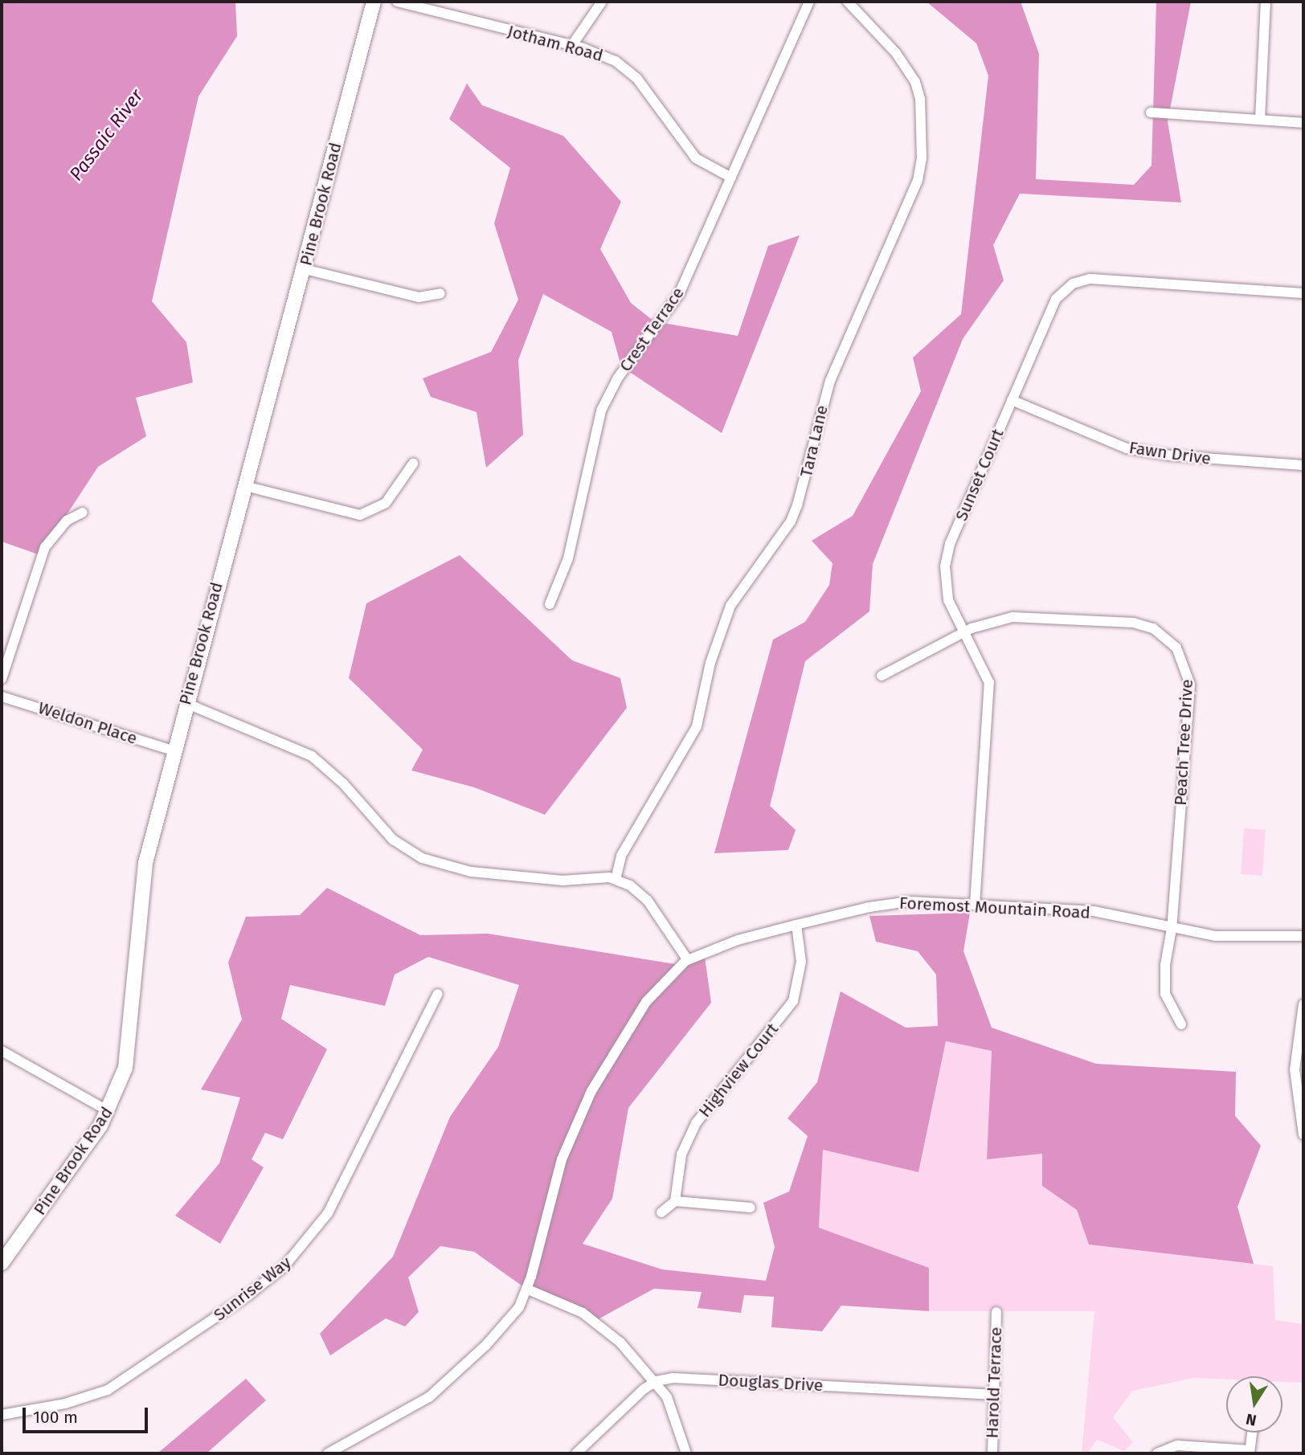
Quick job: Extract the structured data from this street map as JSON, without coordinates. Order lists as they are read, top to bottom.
{
  "streets": {
    "street": [
      "Jotham Road",
      "Pine Brook Road",
      "Crest Terrace",
      "Tara Lane",
      "Fawn Drive",
      "Sunset Court",
      "Weldon Place",
      "Peach Tree Drive",
      "Foremost Mountain Road",
      "Highview Court",
      "Sunrise Way",
      "Douglas Drive",
      "Harold Terrace"
    ]
  },
  "crossings": [
    ["Jotham Road", "Crest Terrace"],
    ["Pine Brook Road", "Weldon Place"],
    ["Fawn Drive", "Sunset Court"],
    ["Sunset Court", "Peach Tree Drive"],
    ["Sunset Court", "Foremost Mountain Road"],
    ["Peach Tree Drive", "Foremost Mountain Road"],
    ["Foremost Mountain Road", "Highview Court"],
    ["Douglas Drive", "Harold Terrace"]
  ],
  "water": ["Passaic River"],
  "scale_bar": "100 m",
  "north": "bottom"
}
